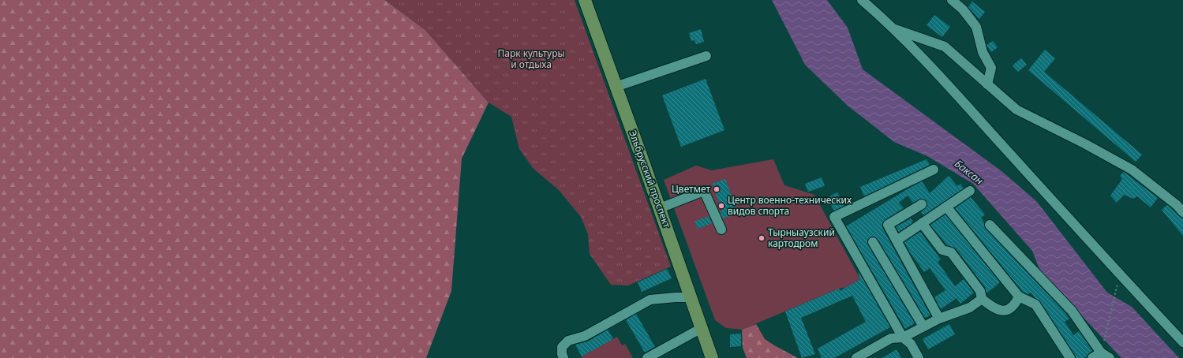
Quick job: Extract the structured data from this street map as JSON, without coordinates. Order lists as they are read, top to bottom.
{
  "streets": {
    "main road": ["Эльбрусский проспект"]
  },
  "water": ["Баксан"],
  "parks": ["Парк культуры и отдыха"],
  "places": ["Цветмет", "Центр военно-технических видов спорта", "Тырныаузский картодром"]
}
